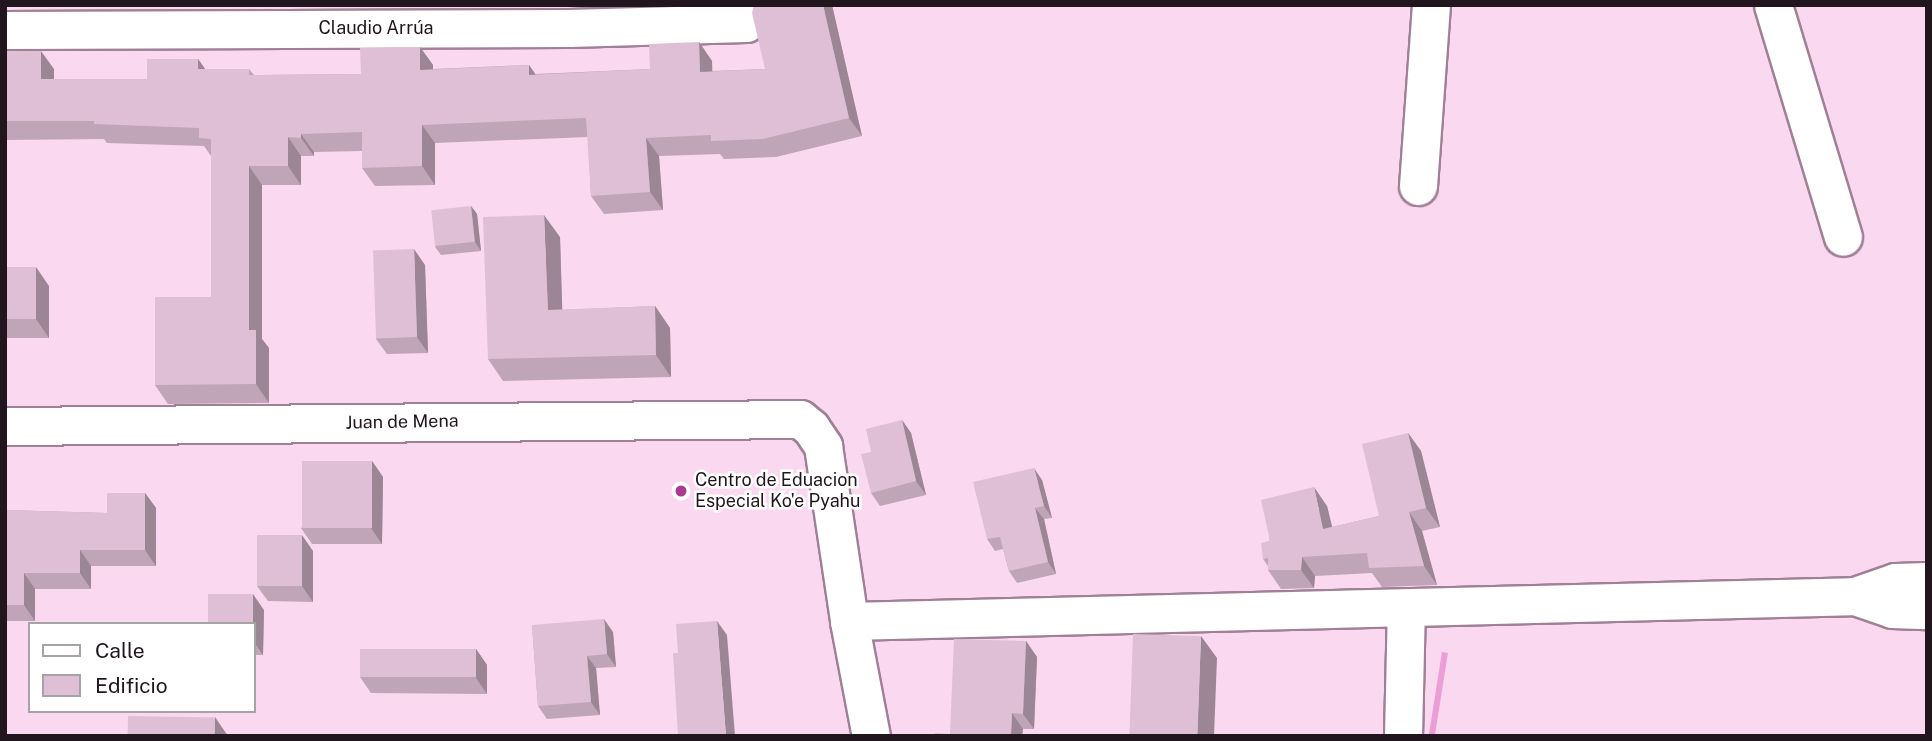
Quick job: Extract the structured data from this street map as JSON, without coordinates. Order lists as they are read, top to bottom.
{
  "streets": {
    "street": ["Claudio Arrúa", "Juan de Mena"]
  },
  "places": ["Centro de Eduacion Especial Ko'e Pyahu"],
  "legend": ["Calle", "Edificio"]
}
